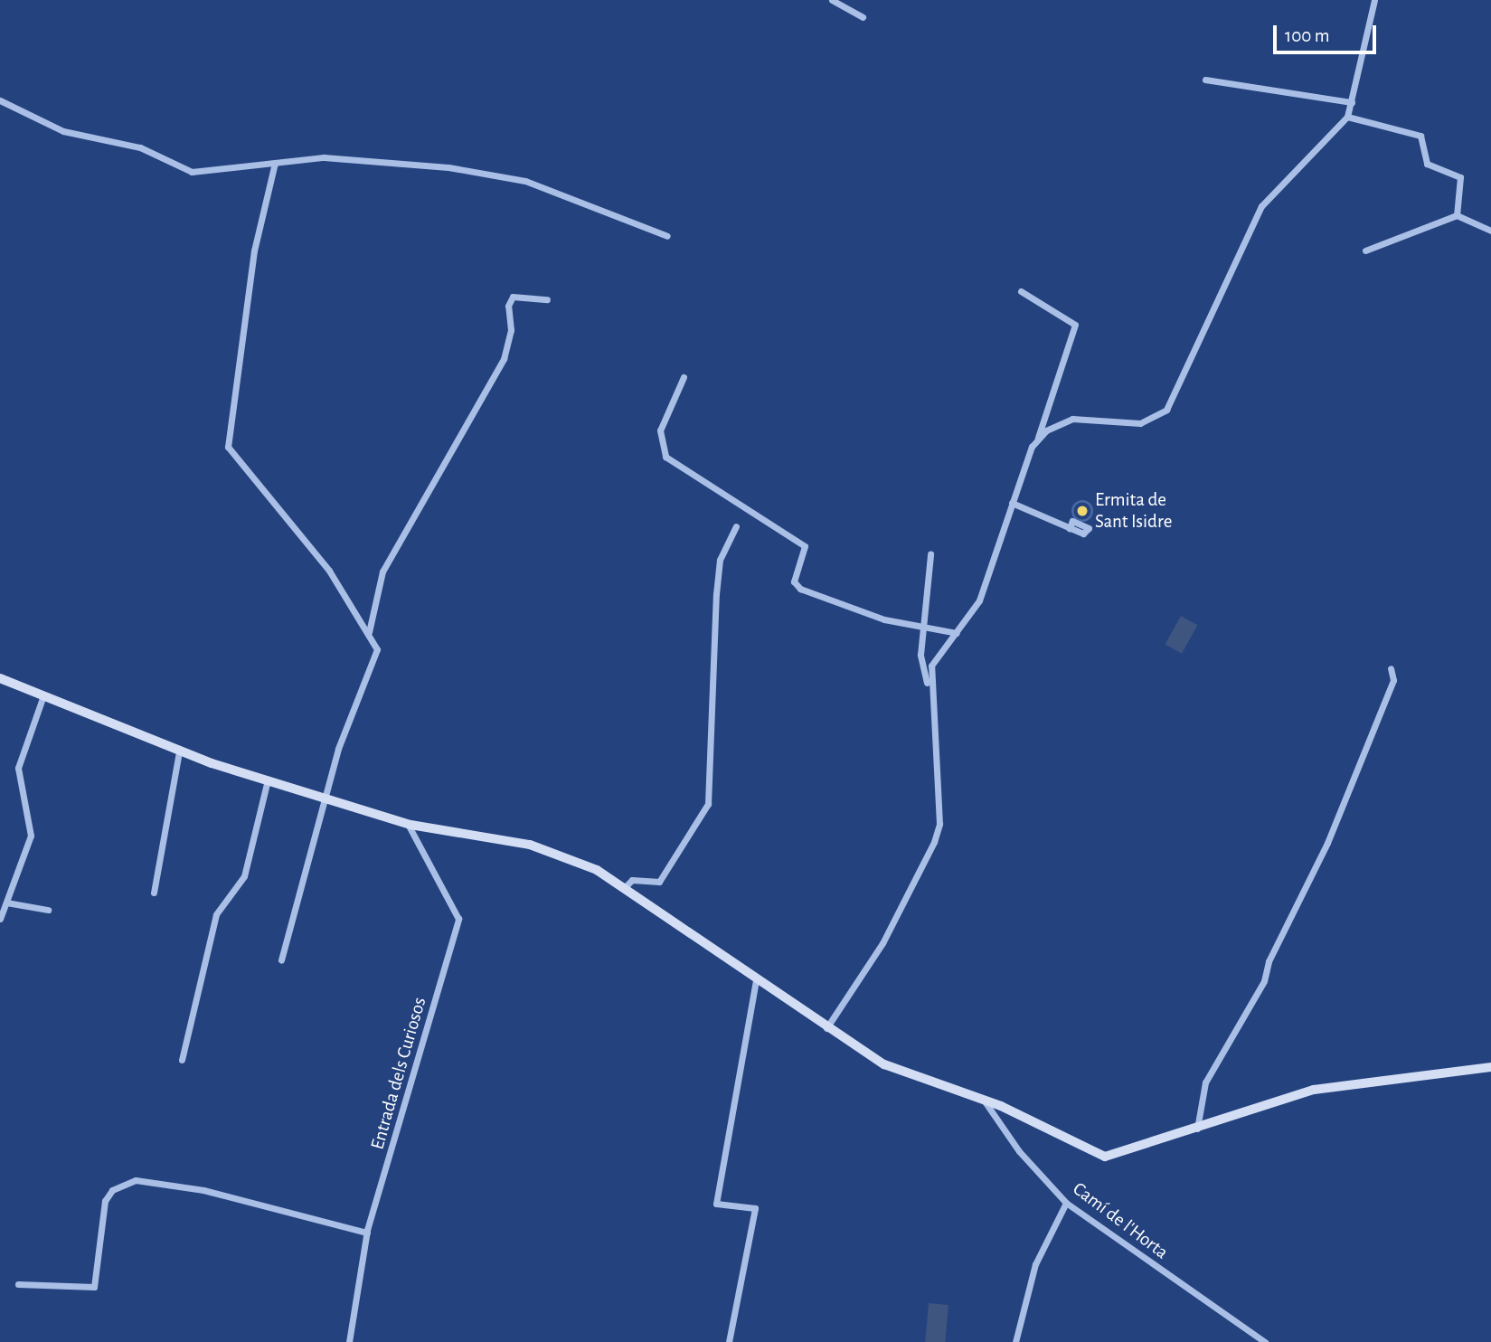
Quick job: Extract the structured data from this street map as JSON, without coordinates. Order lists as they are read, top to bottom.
{
  "streets": {
    "street": ["Entrada dels Curiosos", "Camí de l'Horta"]
  },
  "places": ["Ermita de Sant Isidre"],
  "scale_bar": "100 m"
}
